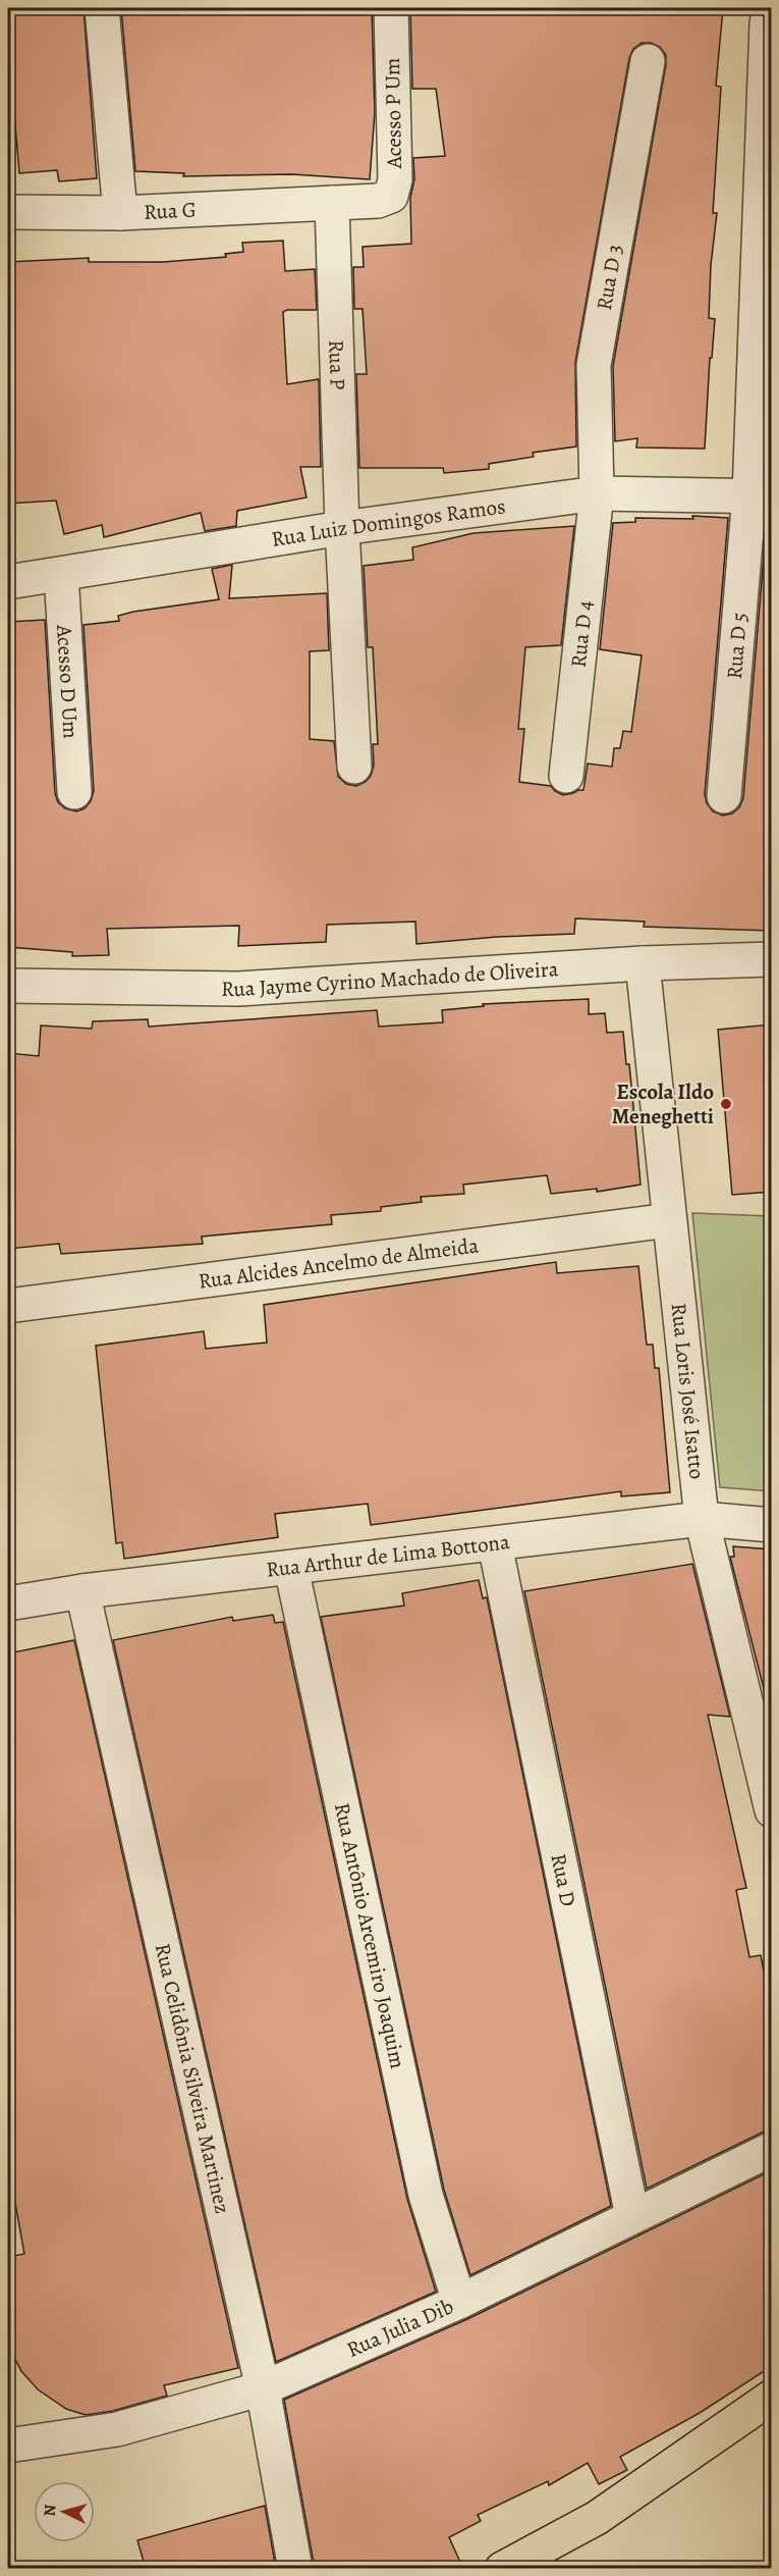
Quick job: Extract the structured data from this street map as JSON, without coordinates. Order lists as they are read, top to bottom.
{
  "streets": {
    "street": [
      "Acesso P Um",
      "Rua G",
      "Rua D 3",
      "Rua P",
      "Rua Luiz Domingos Ramos",
      "Rua D 4",
      "Rua D 5",
      "Acesso D Um",
      "Rua Jayme Cyrino Machado de Oliveira",
      "Rua Alcides Ancelmo de Almeida",
      "Rua Loris José Isatto",
      "Rua Arthur de Lima Bottona",
      "Rua D",
      "Rua Antônio Arcemiro Joaquim",
      "Rua Celidônia Silveira Martinez",
      "Rua Julia Dib"
    ]
  },
  "crossings": [
    ["Acesso P Um", "Rua G"],
    ["Acesso P Um", "Rua P"],
    ["Rua G", "Rua P"],
    ["Rua D 3", "Rua Luiz Domingos Ramos"],
    ["Rua D 3", "Rua D 4"],
    ["Rua P", "Rua Luiz Domingos Ramos"],
    ["Rua Luiz Domingos Ramos", "Rua D 4"],
    ["Rua Luiz Domingos Ramos", "Rua D 5"],
    ["Rua Luiz Domingos Ramos", "Acesso D Um"],
    ["Rua Jayme Cyrino Machado de Oliveira", "Rua Loris José Isatto"],
    ["Rua Alcides Ancelmo de Almeida", "Rua Loris José Isatto"],
    ["Rua Loris José Isatto", "Rua Arthur de Lima Bottona"],
    ["Rua Arthur de Lima Bottona", "Rua D"],
    ["Rua Arthur de Lima Bottona", "Rua Antônio Arcemiro Joaquim"],
    ["Rua Arthur de Lima Bottona", "Rua Celidônia Silveira Martinez"],
    ["Rua D", "Rua Julia Dib"],
    ["Rua Antônio Arcemiro Joaquim", "Rua Julia Dib"],
    ["Rua Celidônia Silveira Martinez", "Rua Julia Dib"]
  ],
  "places": ["Escola Ildo Meneghetti"],
  "north": "left"
}
